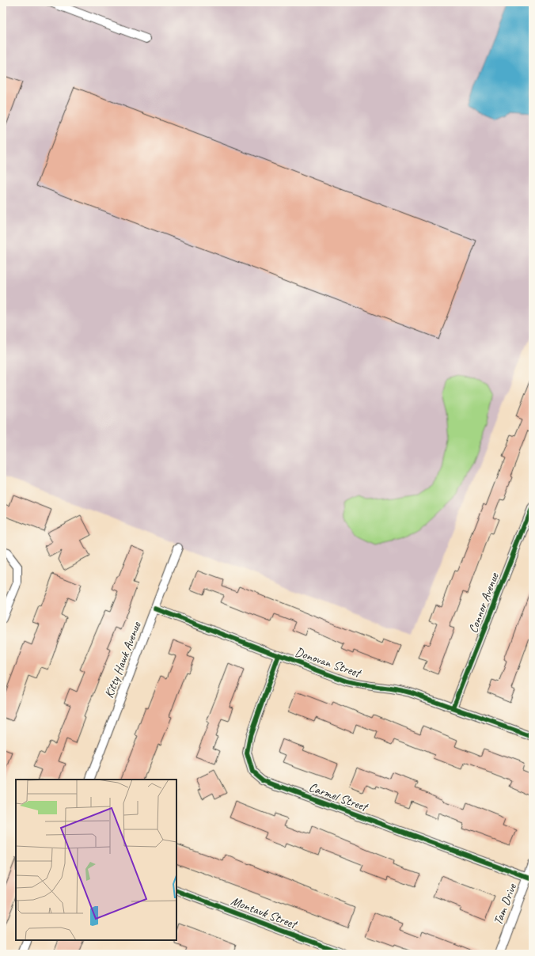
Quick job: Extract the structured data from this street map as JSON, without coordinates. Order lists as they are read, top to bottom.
{
  "streets": {
    "street": [
      "Connor Avenue",
      "Kitty Hawk Avenue",
      "Donovan Street",
      "Carmel Street",
      "Tam Drive",
      "Montauk Street"
    ]
  },
  "crossings": [
    ["Connor Avenue", "Donovan Street"],
    ["Kitty Hawk Avenue", "Donovan Street"],
    ["Donovan Street", "Carmel Street"],
    ["Carmel Street", "Tam Drive"]
  ]
}
